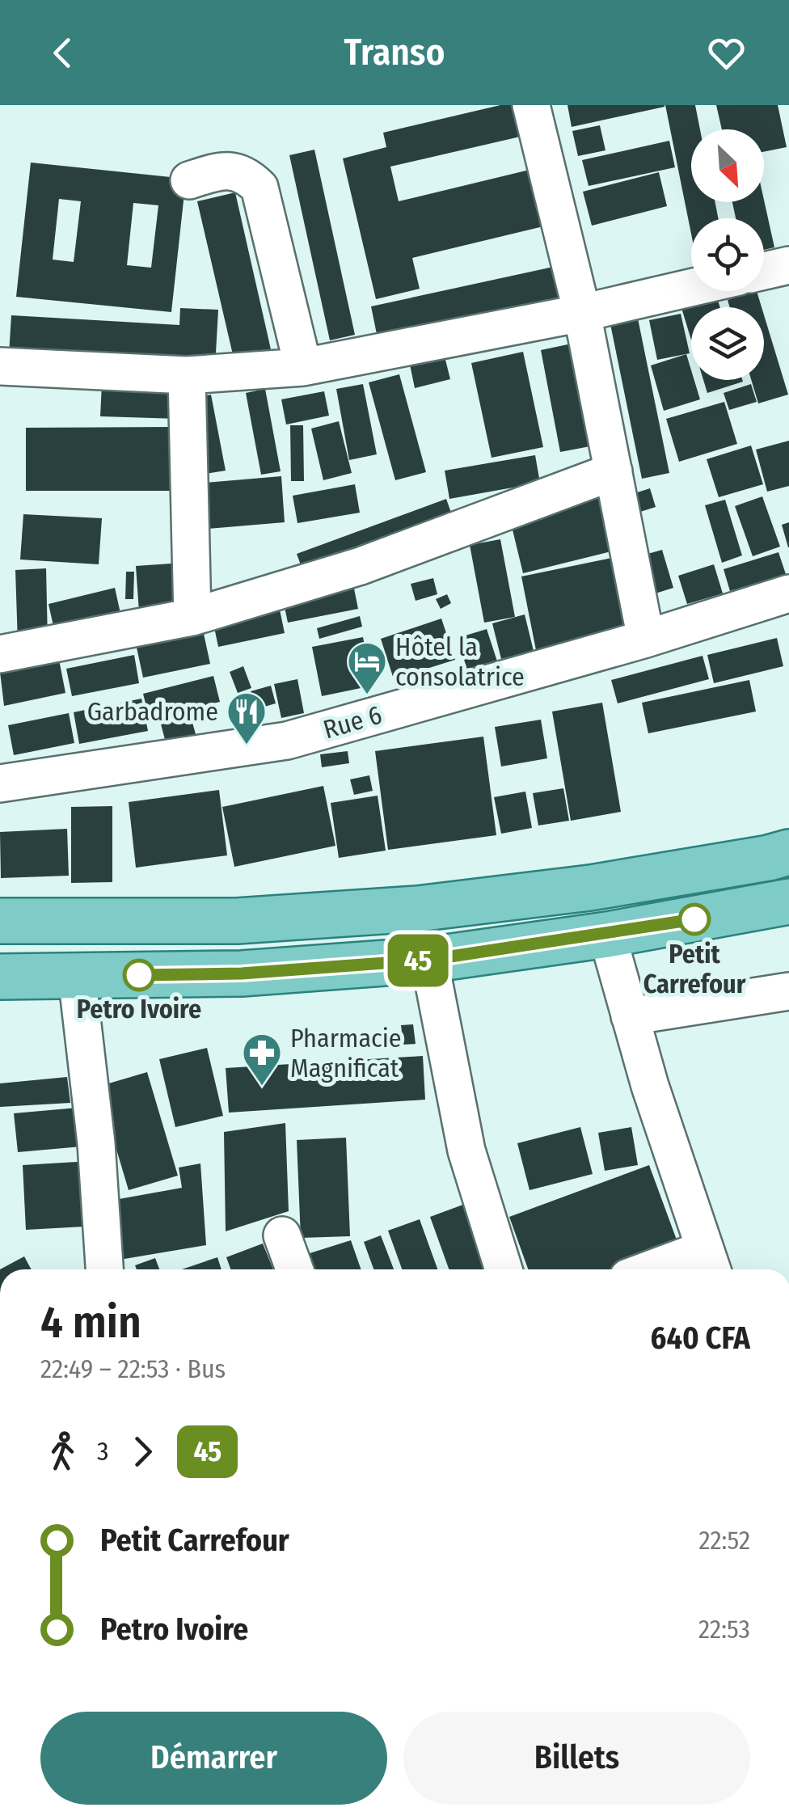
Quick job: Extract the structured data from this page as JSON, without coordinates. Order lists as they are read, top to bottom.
{
  "streets": {
    "street": ["Rue 6"]
  },
  "places": {
    "hotel": ["Hôtel la consolatrice"],
    "restaurant": ["Garbadrome"],
    "other": ["Petit Carrefour", "Petro Ivoire"],
    "pharmacy": ["Pharmacie Magnificat"]
  },
  "lines": ["bus line 45"],
  "north": "bottom right",
  "page": {
    "header": "Transo",
    "on_map": "45",
    "heading": ["4 min", "22:49 – 22:53 · Bus", "640 CFA"],
    "legs": ["3", "45"],
    "list": [
      {
        "name": "Petit Carrefour",
        "value": "22:52"
      },
      {
        "name": "Petro Ivoire",
        "value": "22:53"
      }
    ],
    "buttons": ["Démarrer", "Billets"]
  }
}
